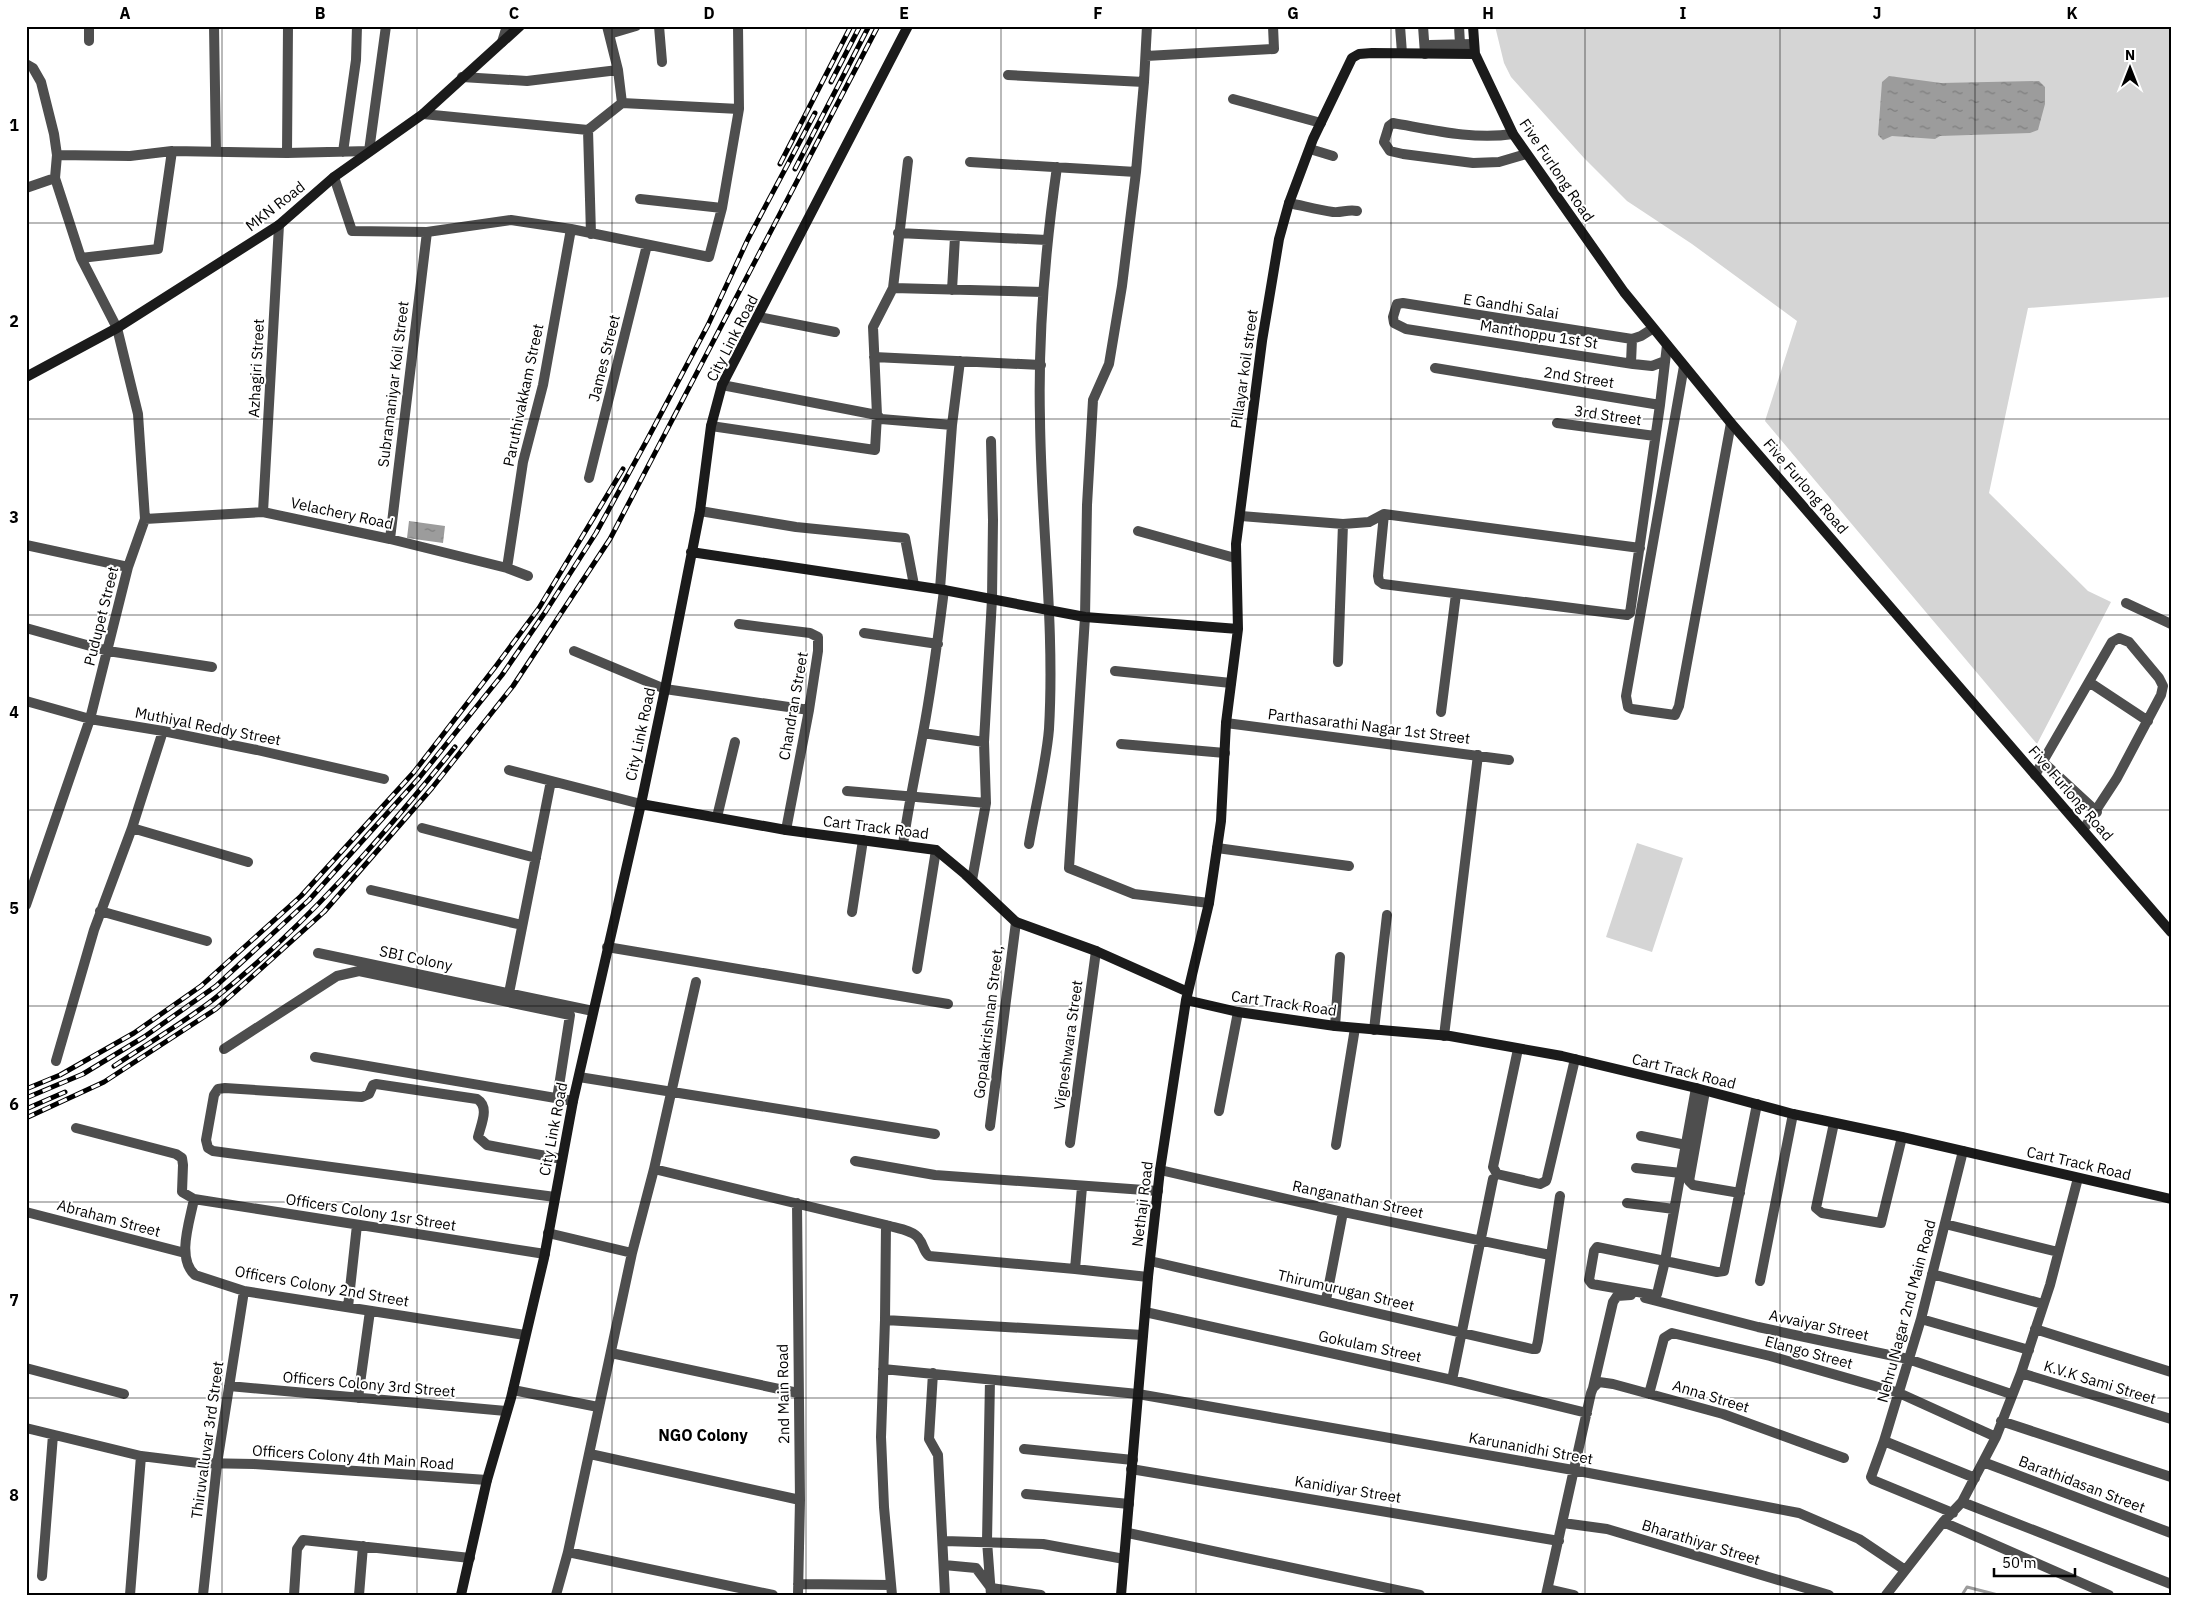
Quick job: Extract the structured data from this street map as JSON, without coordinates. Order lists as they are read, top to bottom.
{
  "streets": {
    "street": [
      "Five Furlong Road",
      "MKN Road",
      "E Gandhi Salai",
      "Manthoppu 1st St",
      "City Link Road",
      "James Street",
      "Azhagiri Street",
      "Pillayar koil street",
      "2nd Street",
      "Subramaniyar Koil Street",
      "Paruthivakkam Street",
      "3rd Street",
      "Velachery Road",
      "Pudupet Street",
      "Chandran Street",
      "Muthiyal Reddy Street",
      "Parthasarathi Nagar 1st Street",
      "Cart Track Road",
      "SBI Colony",
      "Gopalakrishnan Street,",
      "Vigneshwara Street",
      "Ranganathan Street",
      "Nethaji Road",
      "Officers Colony 1sr Street",
      "Abraham Street",
      "Officers Colony 2nd Street",
      "Thirumurugan Street",
      "Nehru Nagar 2nd Main Road",
      "Avvaiyar Street",
      "Gokulam Street",
      "Elango Street",
      "K.V.K Sami Street",
      "Officers Colony 3rd Street",
      "2nd Main Road",
      "Anna Street",
      "Thiruvalluvar 3rd Street",
      "Karunanidhi Street",
      "Officers Colony 4th Main Road",
      "Barathidasan Street",
      "Kanidiyar Street",
      "Bharathiyar Street"
    ]
  },
  "crossings": [
    ["Five Furlong Road", "Pillayar koil street"],
    ["MKN Road", "Azhagiri Street"],
    ["MKN Road", "Pudupet Street"],
    ["E Gandhi Salai", "Manthoppu 1st St"],
    ["City Link Road", "Cart Track Road"],
    ["City Link Road", "SBI Colony"],
    ["City Link Road", "Officers Colony 1sr Street"],
    ["City Link Road", "Officers Colony 2nd Street"],
    ["City Link Road", "Officers Colony 3rd Street"],
    ["City Link Road", "Officers Colony 4th Main Road"],
    ["Azhagiri Street", "Velachery Road"],
    ["Pillayar koil street", "Parthasarathi Nagar 1st Street"],
    ["Pillayar koil street", "Nethaji Road"],
    ["Subramaniyar Koil Street", "Velachery Road"],
    ["Paruthivakkam Street", "Velachery Road"],
    ["Velachery Road", "Pudupet Street"],
    ["Pudupet Street", "Muthiyal Reddy Street"],
    ["Chandran Street", "Cart Track Road"],
    ["Cart Track Road", "Gopalakrishnan Street,"],
    ["Cart Track Road", "Vigneshwara Street"],
    ["Cart Track Road", "Nethaji Road"],
    ["Cart Track Road", "Nehru Nagar 2nd Main Road"],
    ["Ranganathan Street", "Nethaji Road"],
    ["Ranganathan Street", "Thirumurugan Street"],
    ["Nethaji Road", "Thirumurugan Street"],
    ["Nethaji Road", "Gokulam Street"],
    ["Nethaji Road", "Karunanidhi Street"],
    ["Nethaji Road", "Kanidiyar Street"],
    ["Abraham Street", "Officers Colony 2nd Street"],
    ["Officers Colony 2nd Street", "Thiruvalluvar 3rd Street"],
    ["Nehru Nagar 2nd Main Road", "Avvaiyar Street"],
    ["Nehru Nagar 2nd Main Road", "Elango Street"],
    ["Avvaiyar Street", "Anna Street"],
    ["Elango Street", "Anna Street"],
    ["Officers Colony 3rd Street", "Thiruvalluvar 3rd Street"],
    ["Thiruvalluvar 3rd Street", "Officers Colony 4th Main Road"]
  ],
  "districts": ["NGO Colony"],
  "scale_bar": "50 m",
  "north": "top",
  "grid": {
    "columns": [
      "A",
      "B",
      "C",
      "D",
      "E",
      "F",
      "G",
      "H",
      "I",
      "J",
      "K"
    ],
    "rows": [
      "1",
      "2",
      "3",
      "4",
      "5",
      "6",
      "7",
      "8"
    ]
  }
}
